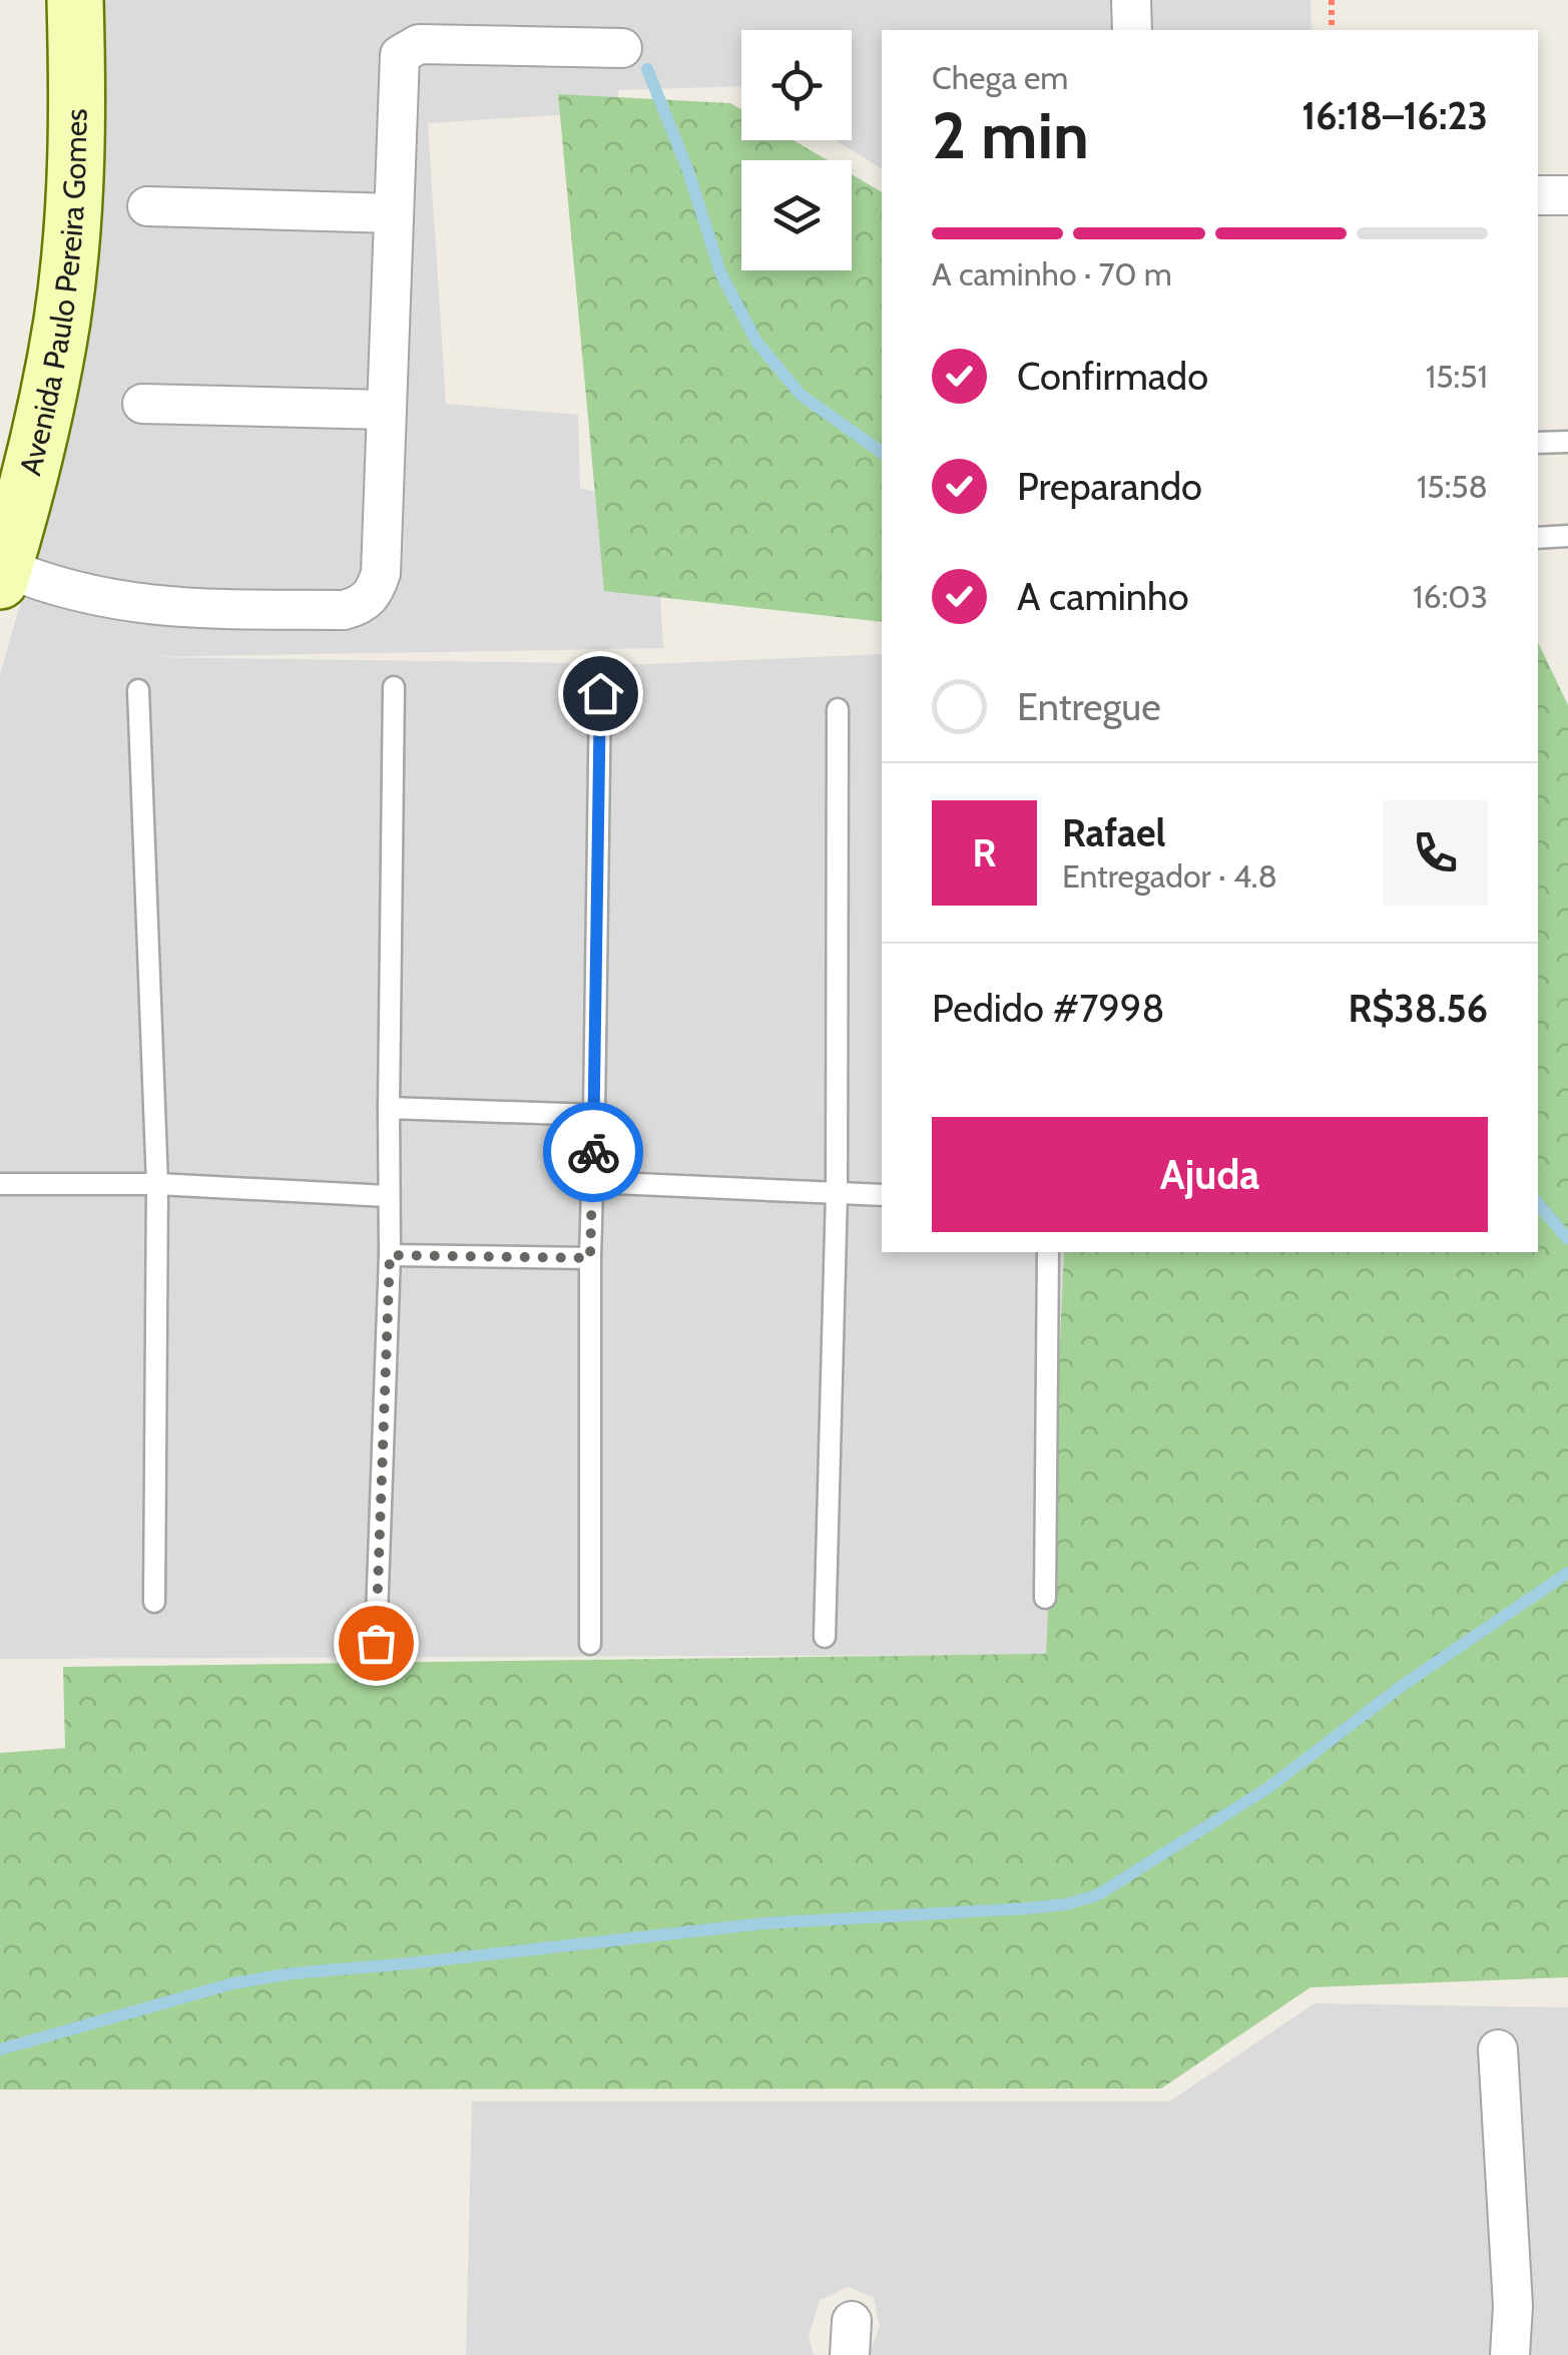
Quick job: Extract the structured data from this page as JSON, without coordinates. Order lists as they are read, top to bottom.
{
  "streets": {
    "main road": ["Avenida Paulo Pereira Gomes"]
  },
  "page": {
    "heading": ["2 min", "Chega em", "16:18–16:23"],
    "panel": [
      "Rafael",
      "Entregador · 4.8",
      "Pedido #7998",
      "R$38.56"
    ],
    "bar": "A caminho · 70 m",
    "list": [
      ["Confirmado", "15:51"],
      ["Preparando", "15:58"],
      ["A caminho", "16:03"],
      "Entregue"
    ],
    "round": "R",
    "buttons": "Ajuda"
  }
}
